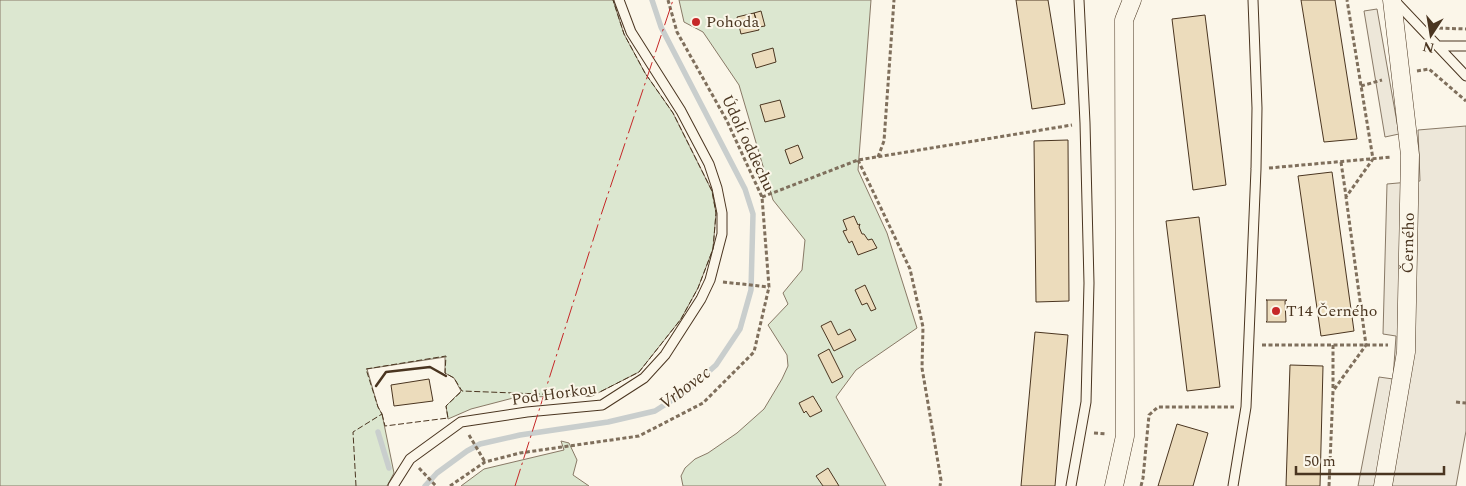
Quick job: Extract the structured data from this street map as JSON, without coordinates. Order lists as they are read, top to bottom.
{
  "streets": {
    "street": ["Černého"],
    "lane": ["Pod Horkou"],
    "path": ["Údolí oddechu"]
  },
  "water": ["Vrbovec"],
  "places": ["Pohoda", "T14 Černého"],
  "scale_bar": "50 m",
  "north": "bottom"
}
